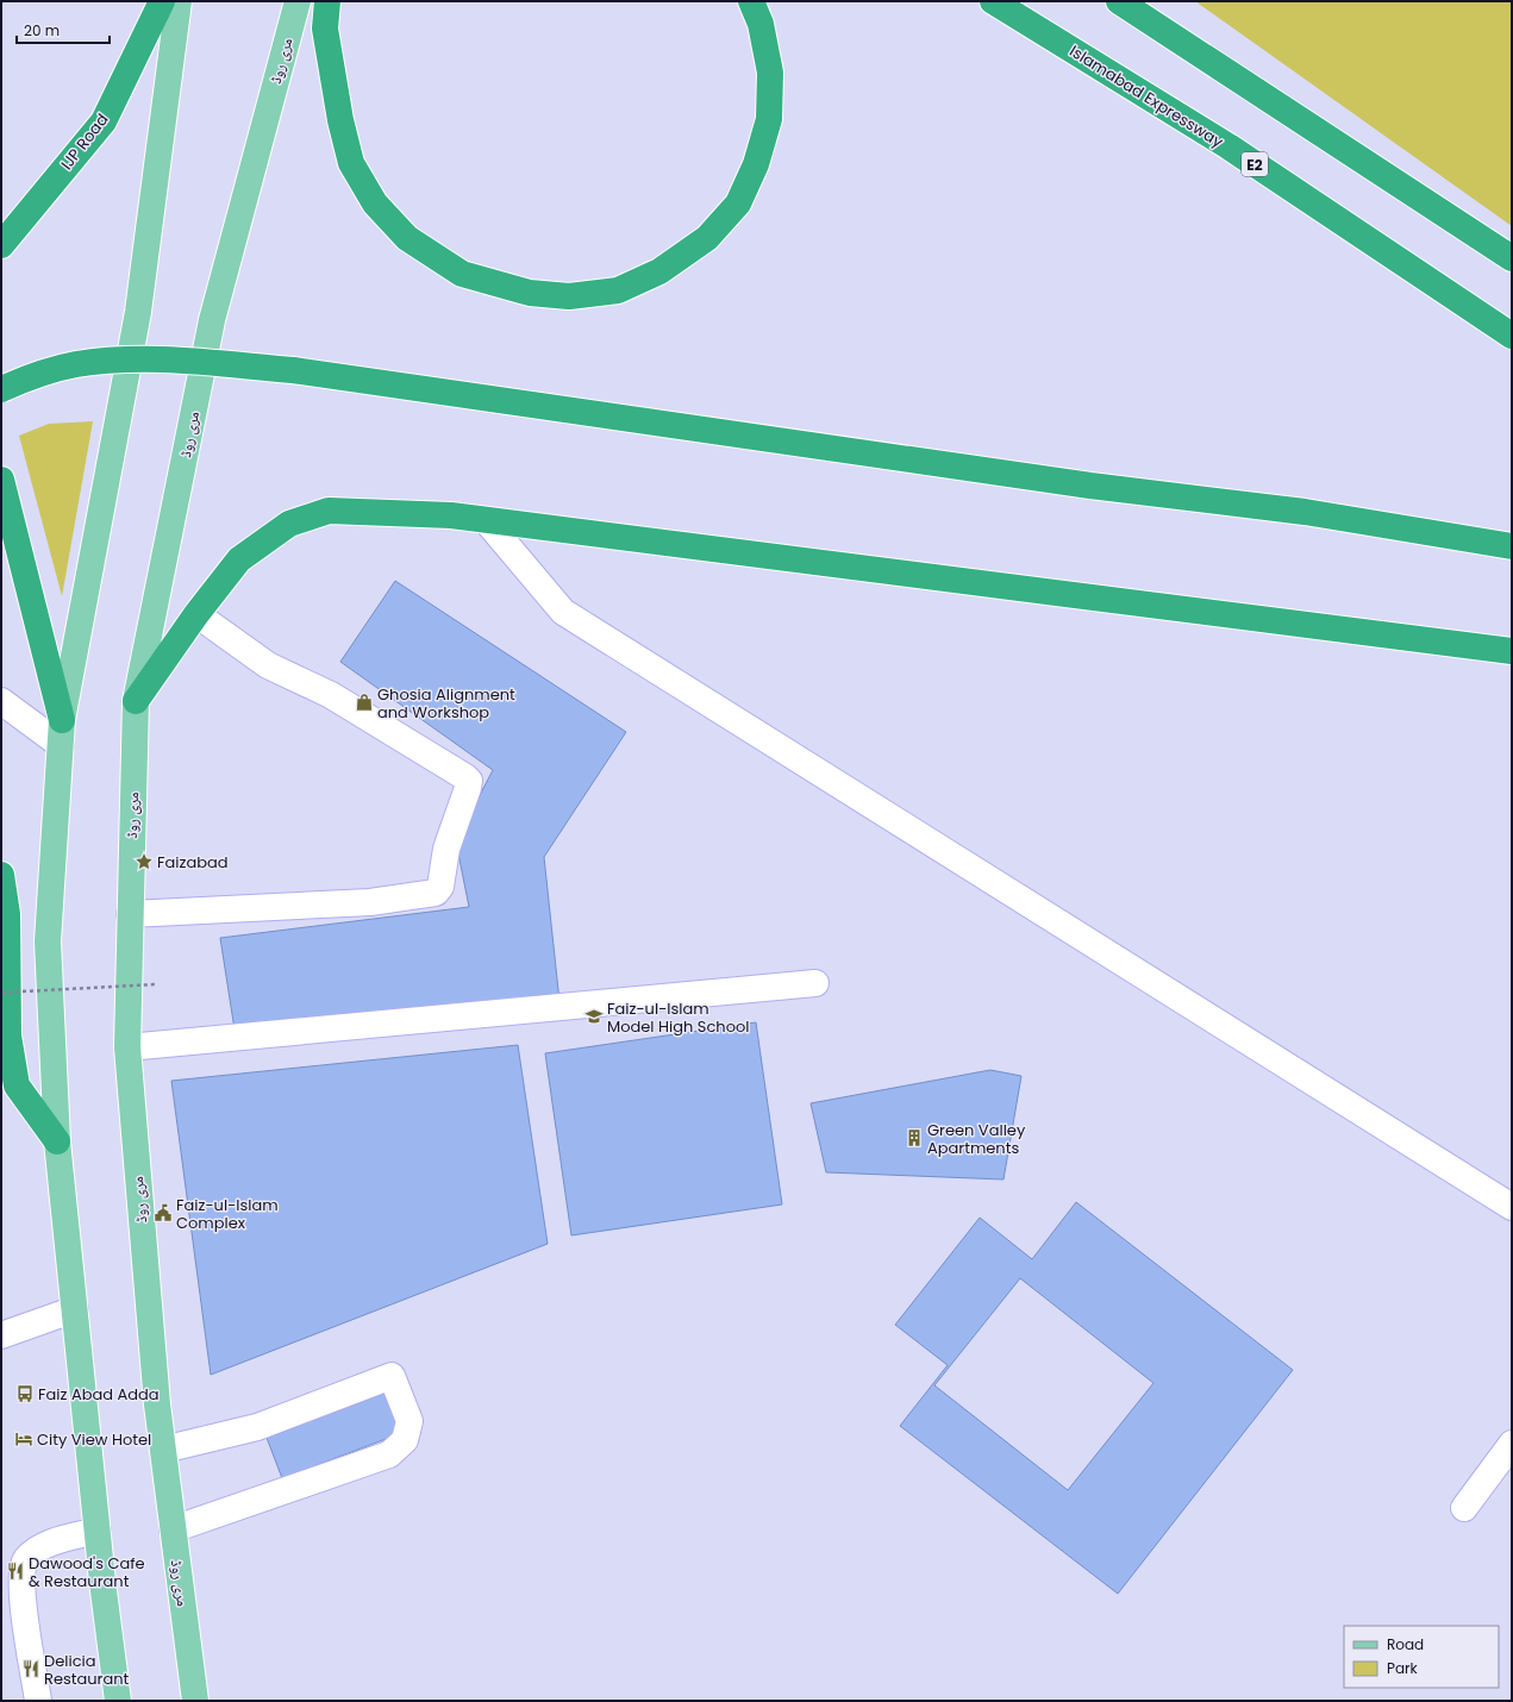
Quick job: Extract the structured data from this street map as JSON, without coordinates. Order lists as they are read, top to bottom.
{
  "streets": {
    "highway": ["Islamabad Expressway", "IJP Road", "E2"],
    "main road": ["مری روڈ"]
  },
  "places": {
    "shop": ["Ghosia Alignment and Workshop"],
    "place": ["Faizabad"],
    "school or university": ["Faiz-ul-Islam Model High School"],
    "building": ["Green Valley Apartments"],
    "public building": ["Faiz-ul-Islam Complex"],
    "bus stop": ["Faiz Abad Adda"],
    "hotel": ["City View Hotel"],
    "restaurant": ["Dawood's Cafe & Restaurant", "Delicia Restaurant"]
  },
  "legend": ["Road", "Park"],
  "scale_bar": "20 m"
}
